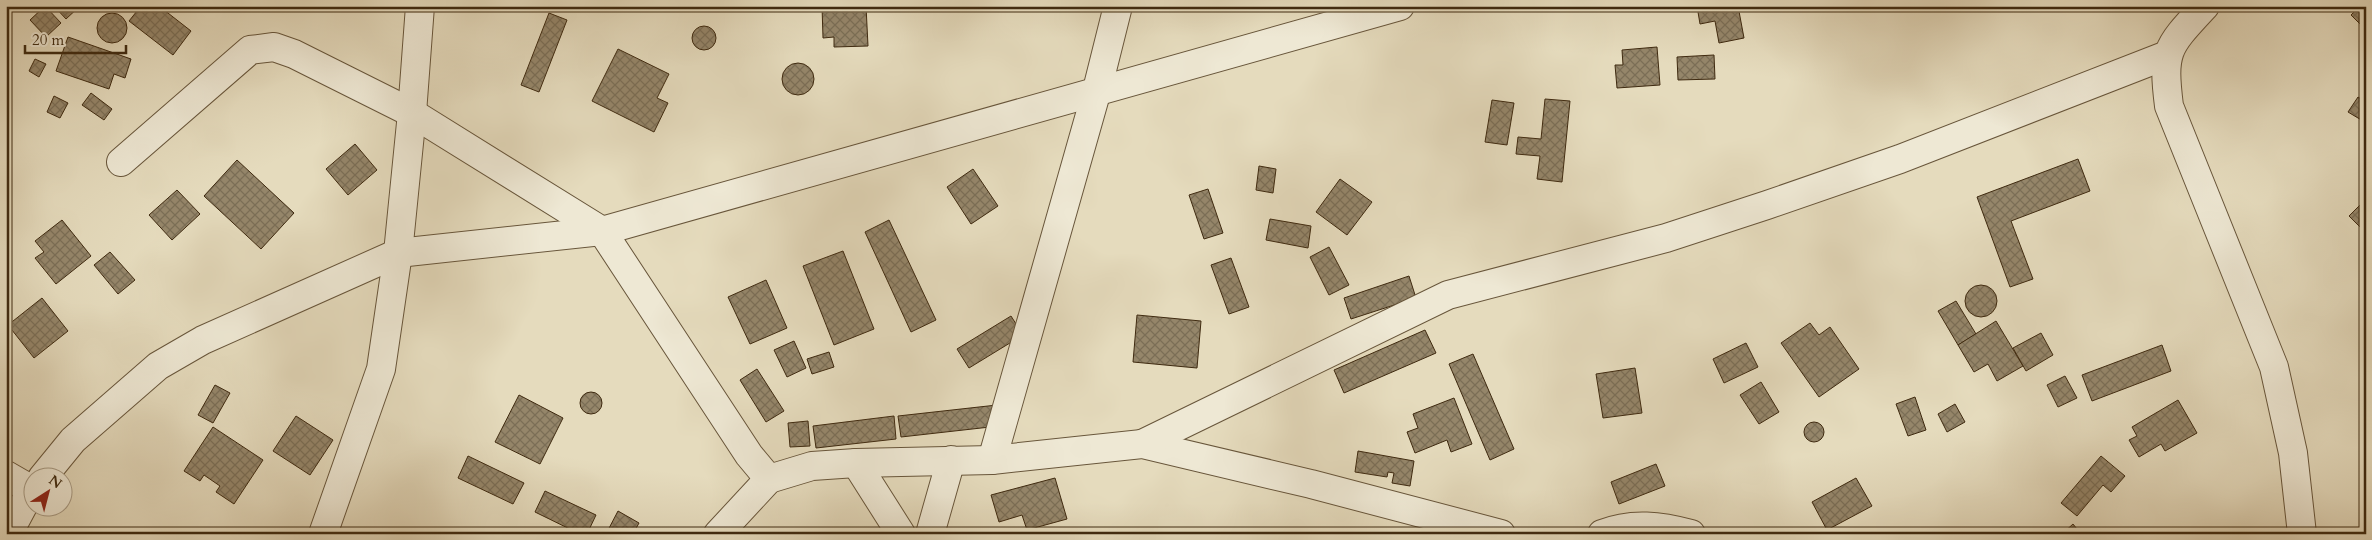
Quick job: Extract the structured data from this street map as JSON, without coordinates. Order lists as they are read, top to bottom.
{
  "scale_bar": "20 m",
  "north": "top right"
}
